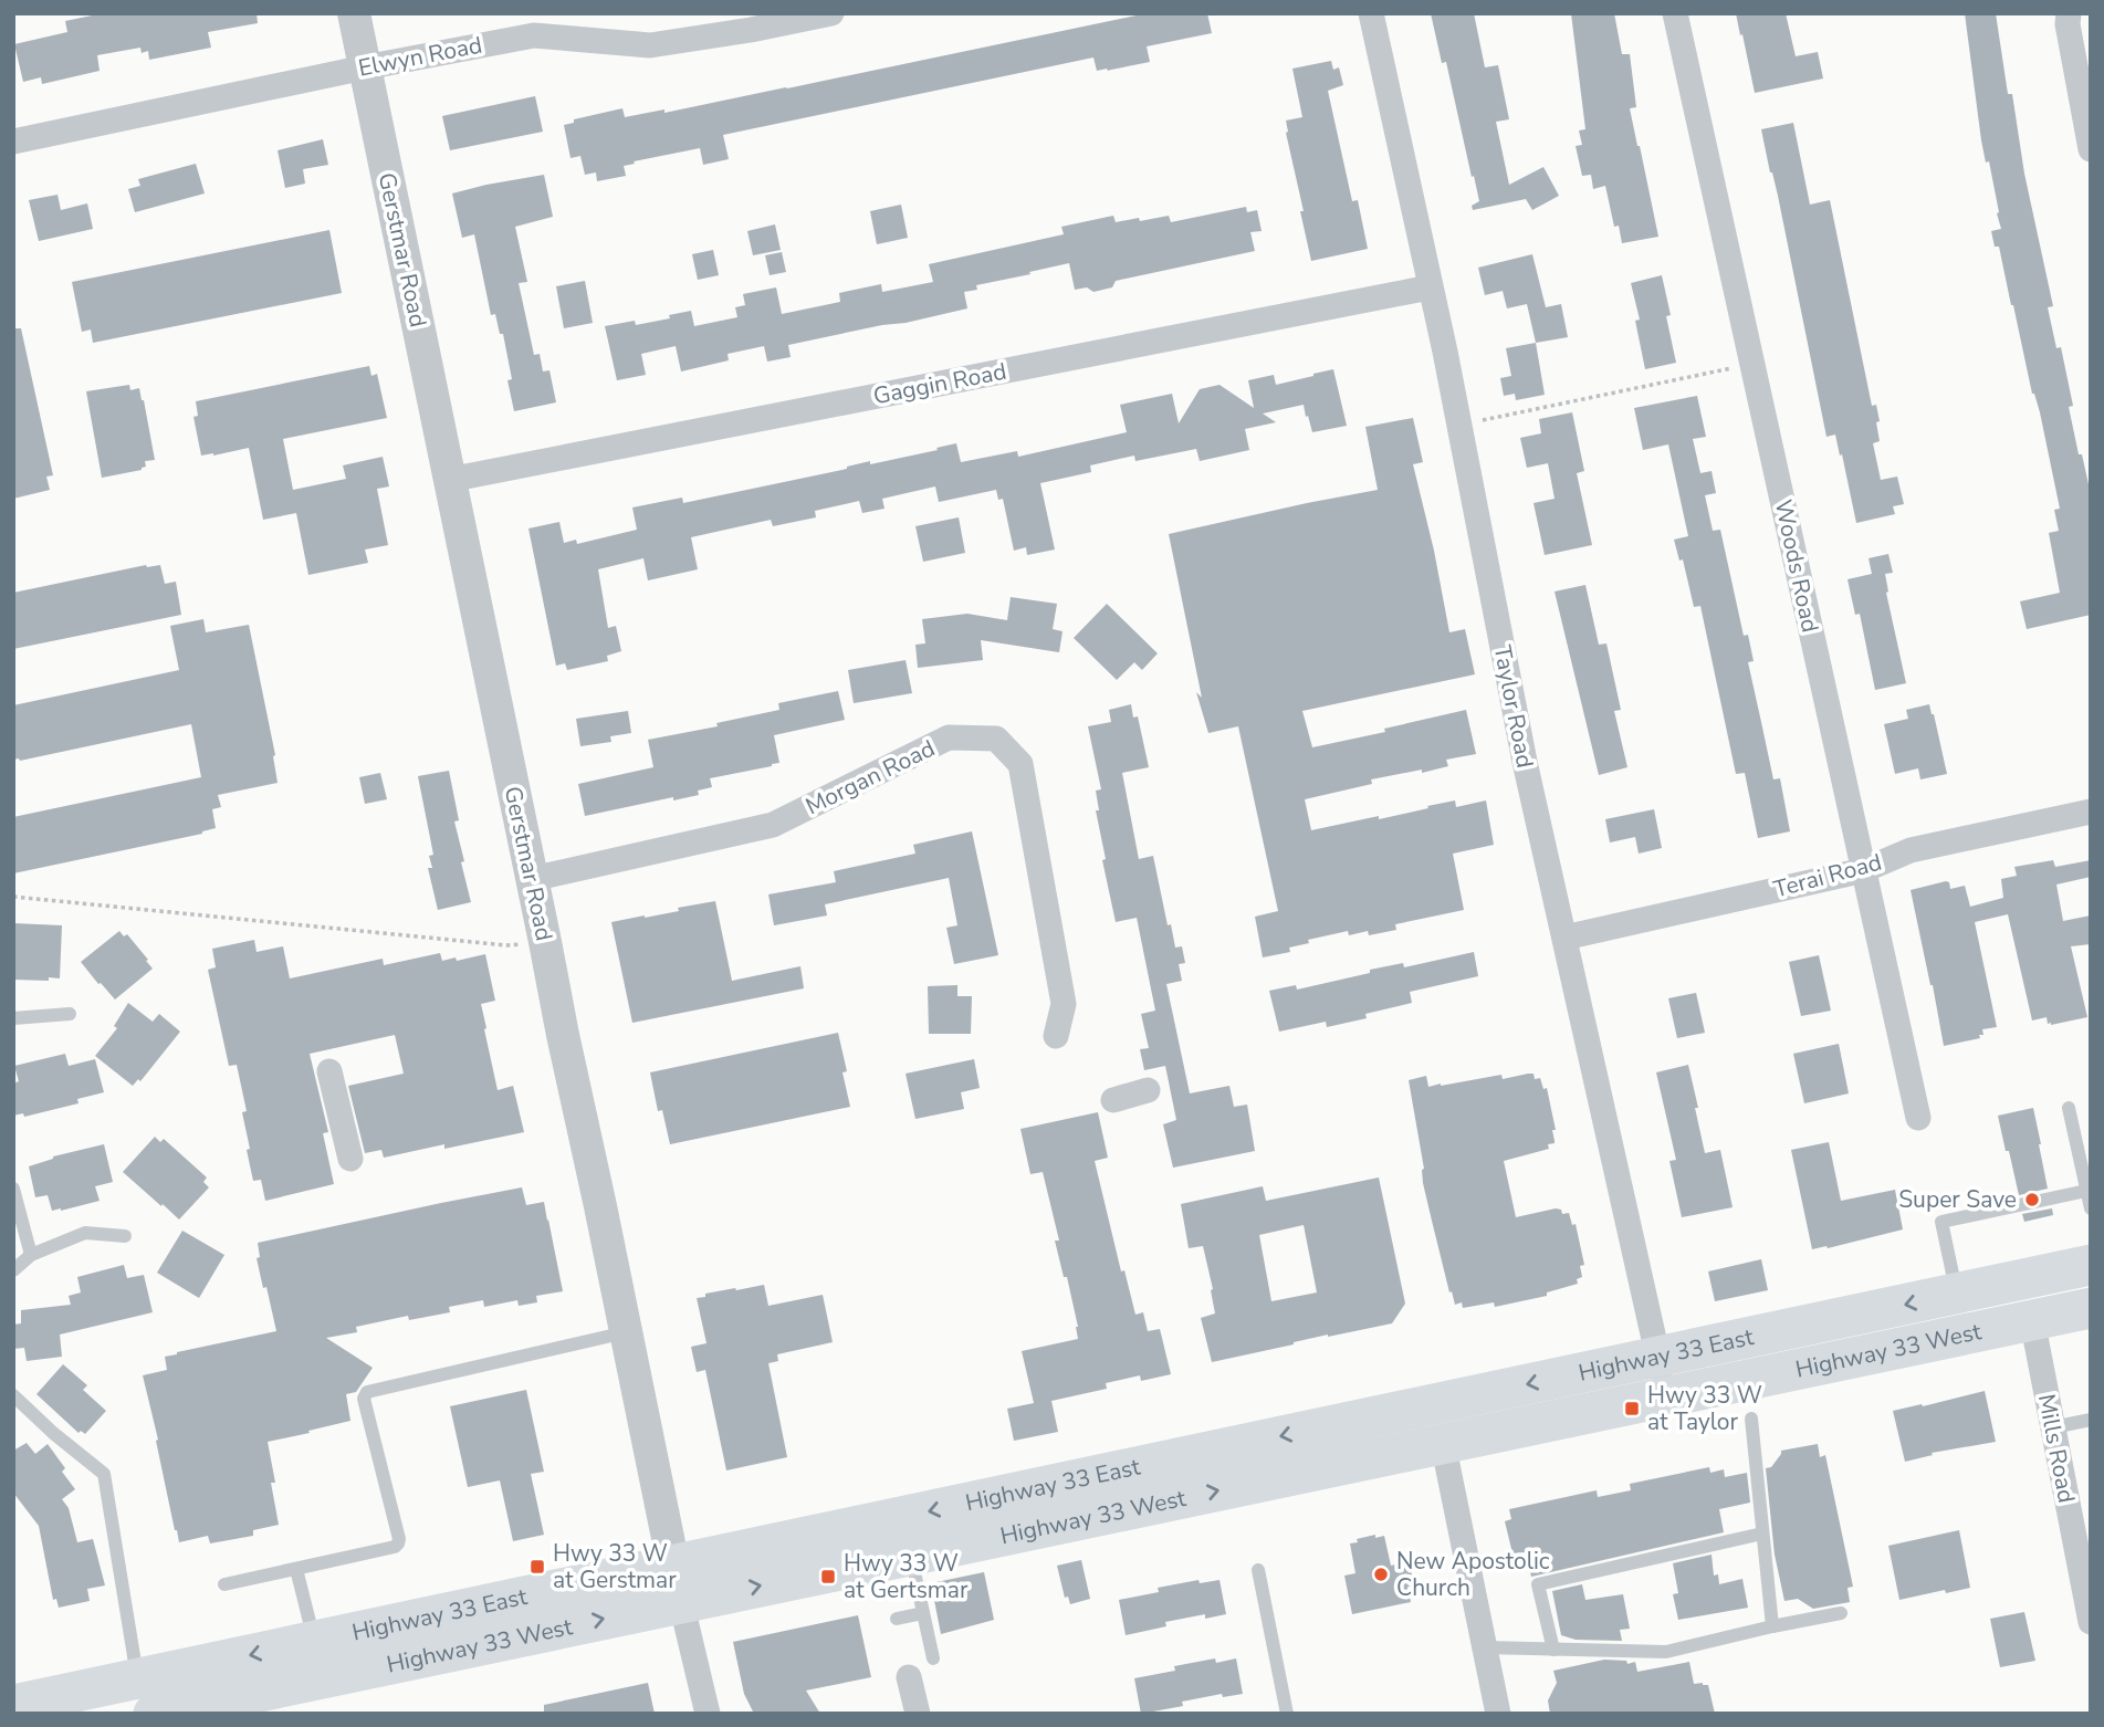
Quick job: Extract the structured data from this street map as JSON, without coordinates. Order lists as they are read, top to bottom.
{
  "streets": {
    "main road": ["Highway 33 West", "Highway 33 East"],
    "street": [
      "Elwyn Road",
      "Gerstmar Road",
      "Gaggin Road",
      "Woods Road",
      "Taylor Road",
      "Morgan Road",
      "Terai Road",
      "Mills Road"
    ]
  },
  "crossings": [
    ["Elwyn Road", "Gerstmar Road"],
    ["Gerstmar Road", "Gaggin Road"],
    ["Gerstmar Road", "Morgan Road"],
    ["Gerstmar Road", "Highway 33 West"],
    ["Gerstmar Road", "Highway 33 East"],
    ["Gaggin Road", "Taylor Road"],
    ["Woods Road", "Terai Road"],
    ["Taylor Road", "Terai Road"],
    ["Taylor Road", "Highway 33 West"],
    ["Taylor Road", "Highway 33 East"],
    ["Highway 33 West", "Highway 33 East"],
    ["Highway 33 West", "Mills Road"]
  ],
  "one_way": ["Highway 33 West", "Highway 33 East"],
  "places": {
    "other": ["Super Save", "New Apostolic Church"],
    "transit": ["Hwy 33 W at Taylor", "Hwy 33 W at Gerstmar", "Hwy 33 W at Gertsmar"]
  }
}
